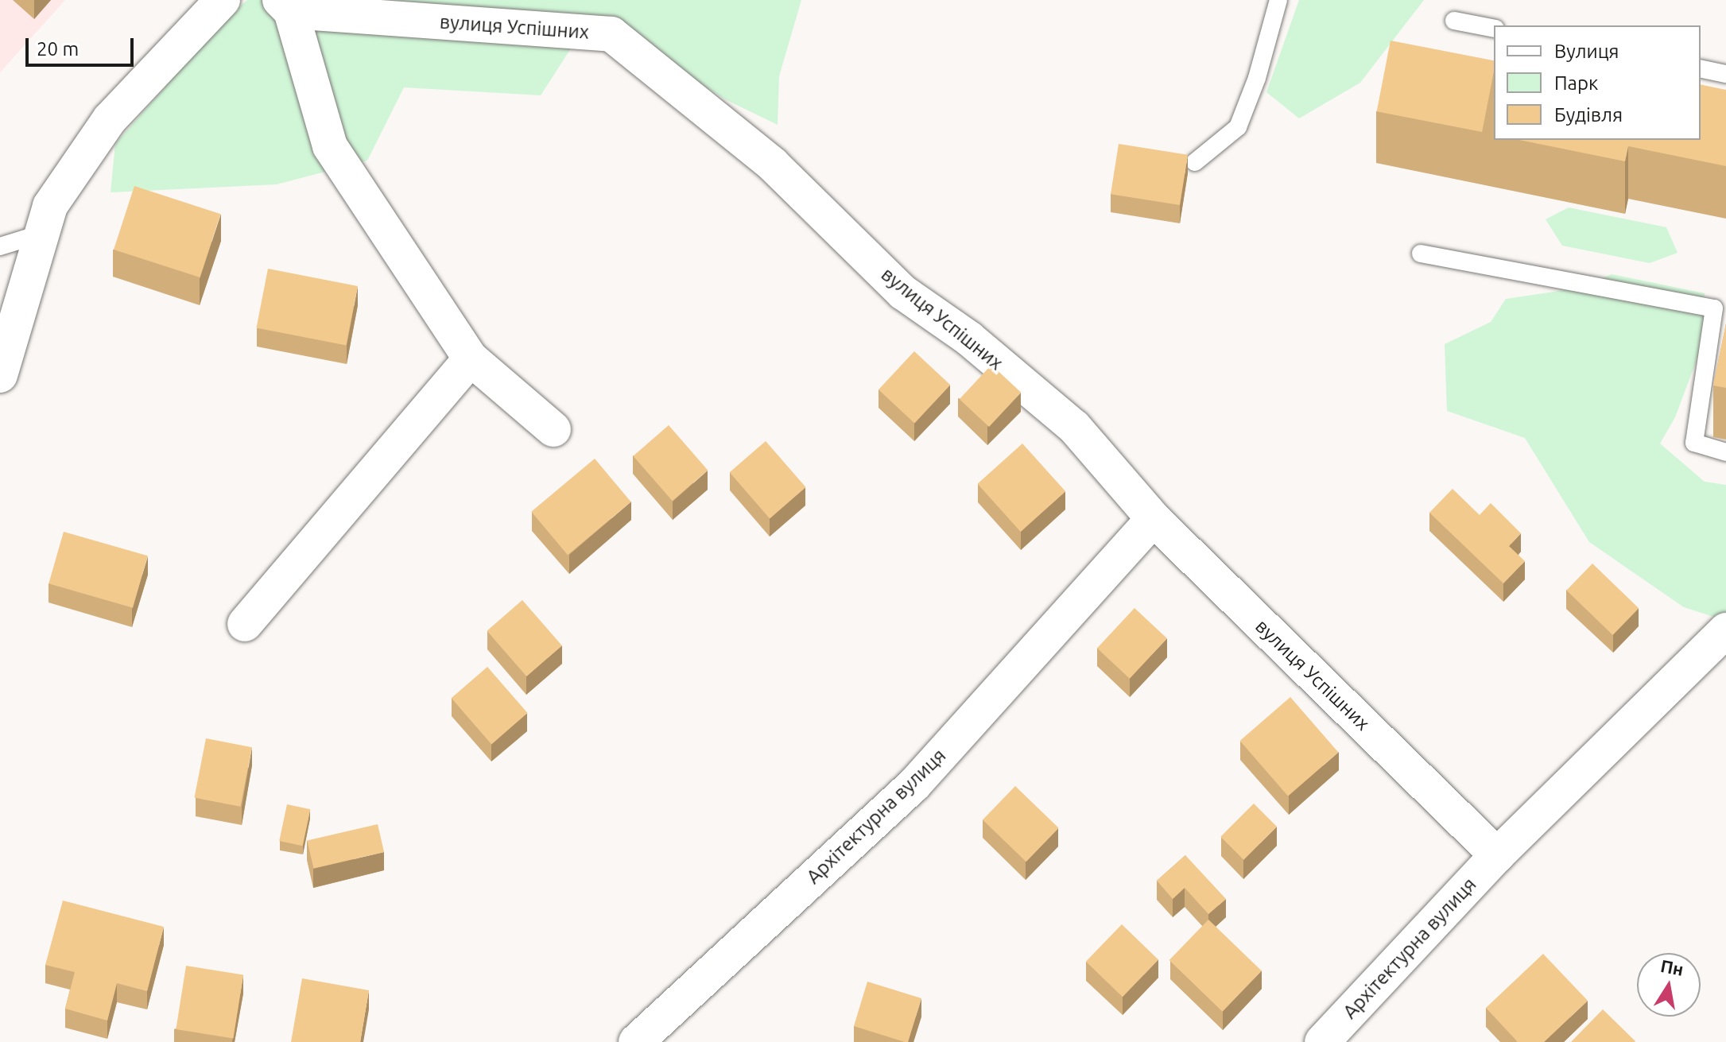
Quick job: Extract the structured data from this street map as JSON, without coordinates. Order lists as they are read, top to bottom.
{
  "streets": {
    "street": ["вулиця Успішних", "Архітектурна вулиця"]
  },
  "crossings": [
    ["вулиця Успішних", "Архітектурна вулиця"]
  ],
  "legend": ["Вулиця", "Парк", "Будівля"],
  "scale_bar": "20 m",
  "north": "top"
}
